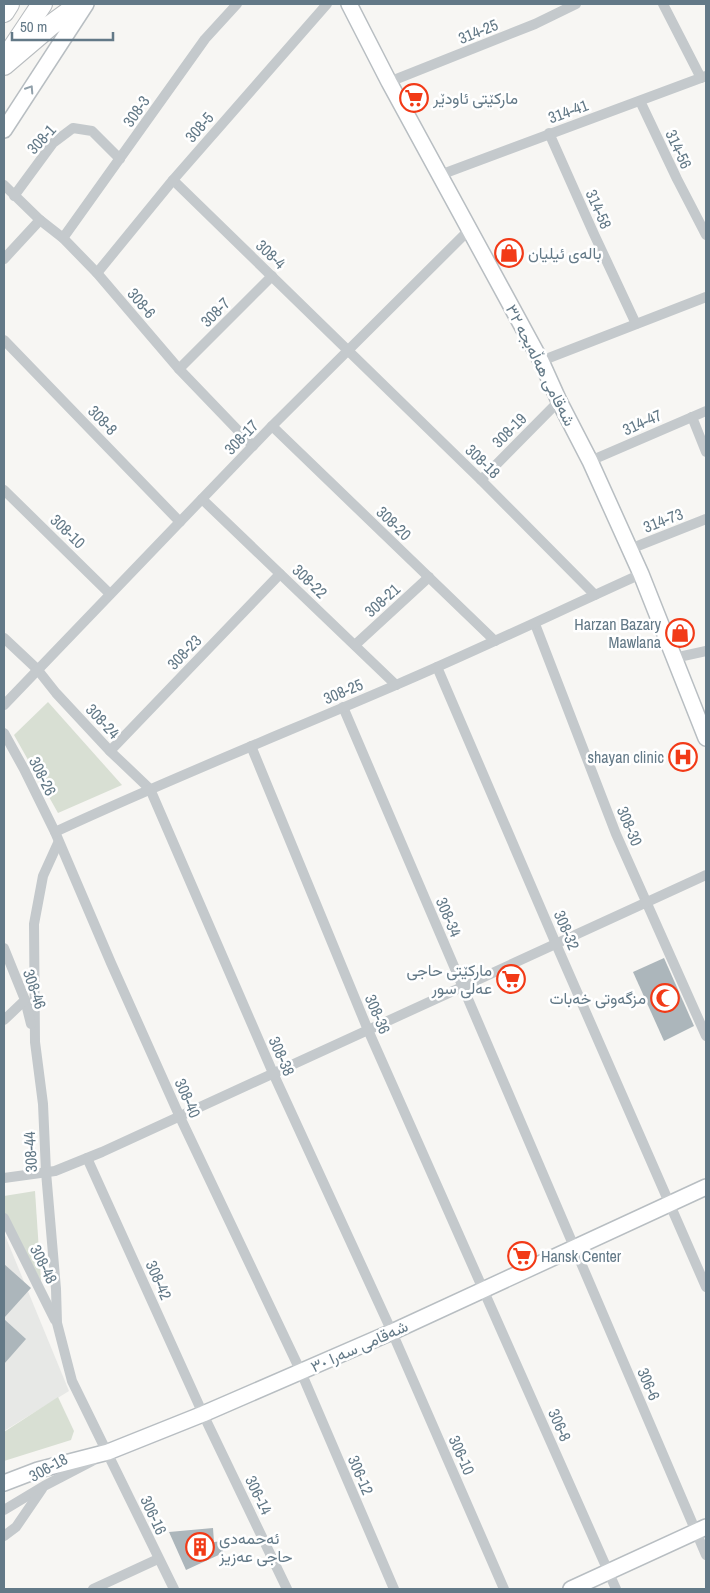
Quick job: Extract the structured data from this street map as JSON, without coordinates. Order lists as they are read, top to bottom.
{
  "streets": {
    "street": [
      "314-25",
      "308-3",
      "314-41",
      "308-5",
      "308-1",
      "314-56",
      "314-58",
      "308-4",
      "308-6",
      "308-7",
      "شەقامی هەڵەبجە ٣٢",
      "308-8",
      "314-47",
      "308-19",
      "308-17",
      "308-18",
      "314-73",
      "308-20",
      "308-10",
      "308-22",
      "308-21",
      "308-23",
      "308-25",
      "308-24",
      "308-26",
      "308-30",
      "308-34",
      "308-32",
      "308-46",
      "308-36",
      "308-38",
      "308-40",
      "308-44",
      "308-48",
      "308-42",
      "شەقامی سەرا ٣٠",
      "306-6",
      "306-8",
      "306-10",
      "306-18",
      "306-12",
      "306-14",
      "306-16"
    ]
  },
  "crossings": [
    ["314-25", "شەقامی هەڵەبجە ٣٢"],
    ["308-3", "308-1"],
    ["308-3", "308-6"],
    ["314-41", "314-56"],
    ["314-41", "314-58"],
    ["314-41", "شەقامی هەڵەبجە ٣٢"],
    ["308-5", "308-4"],
    ["308-5", "308-6"],
    ["308-1", "308-6"],
    ["308-4", "308-7"],
    ["308-4", "308-17"],
    ["308-4", "308-18"],
    ["308-6", "308-7"],
    ["308-6", "308-17"],
    ["شەقامی هەڵەبجە ٣٢", "314-47"],
    ["شەقامی هەڵەبجە ٣٢", "308-19"],
    ["شەقامی هەڵەبجە ٣٢", "308-17"],
    ["شەقامی هەڵەبجە ٣٢", "314-73"],
    ["شەقامی هەڵەبجە ٣٢", "308-25"],
    ["308-8", "308-17"],
    ["308-19", "308-18"],
    ["308-17", "308-18"],
    ["308-17", "308-20"],
    ["308-17", "308-10"],
    ["308-17", "308-22"],
    ["308-17", "308-24"],
    ["308-18", "308-25"],
    ["308-20", "308-21"],
    ["308-20", "308-25"],
    ["308-22", "308-21"],
    ["308-22", "308-23"],
    ["308-22", "308-25"],
    ["308-23", "308-24"],
    ["308-25", "308-24"],
    ["308-25", "308-26"],
    ["308-25", "308-30"],
    ["308-25", "308-34"],
    ["308-25", "308-32"],
    ["308-25", "308-36"],
    ["308-25", "308-38"],
    ["308-25", "308-40"],
    ["308-24", "308-38"],
    ["308-26", "308-40"],
    ["308-34", "شەقامی سەرا ٣٠"],
    ["308-34", "306-6"],
    ["308-32", "شەقامی سەرا ٣٠"],
    ["308-46", "308-44"],
    ["308-36", "شەقامی سەرا ٣٠"],
    ["308-36", "306-8"],
    ["308-38", "شەقامی سەرا ٣٠"],
    ["308-38", "306-10"],
    ["308-40", "308-44"],
    ["308-40", "شەقامی سەرا ٣٠"],
    ["308-40", "306-12"],
    ["308-44", "308-48"],
    ["308-44", "شەقامی سەرا ٣٠"],
    ["308-44", "306-18"],
    ["308-44", "306-16"],
    ["308-42", "شەقامی سەرا ٣٠"],
    ["308-42", "306-14"],
    ["شەقامی سەرا ٣٠", "306-6"],
    ["شەقامی سەرا ٣٠", "306-8"],
    ["شەقامی سەرا ٣٠", "306-10"],
    ["شەقامی سەرا ٣٠", "306-18"],
    ["شەقامی سەرا ٣٠", "306-12"],
    ["شەقامی سەرا ٣٠", "306-14"],
    ["شەقامی سەرا ٣٠", "306-16"],
    ["306-18", "306-16"]
  ],
  "places": {
    "supermarket": ["مارکێتی ئاودێر", "مارکێتی حاجی عەلی سور", "Hansk Center"],
    "shop": ["بالەی ئیلیان", "Harzan Bazary Mawlana"],
    "hospital": ["shayan clinic"],
    "mosque": ["مزگەوتی خەبات"],
    "building": ["ئەحمەدی حاجی عەزیز"]
  },
  "scale_bar": "50 m"
}
